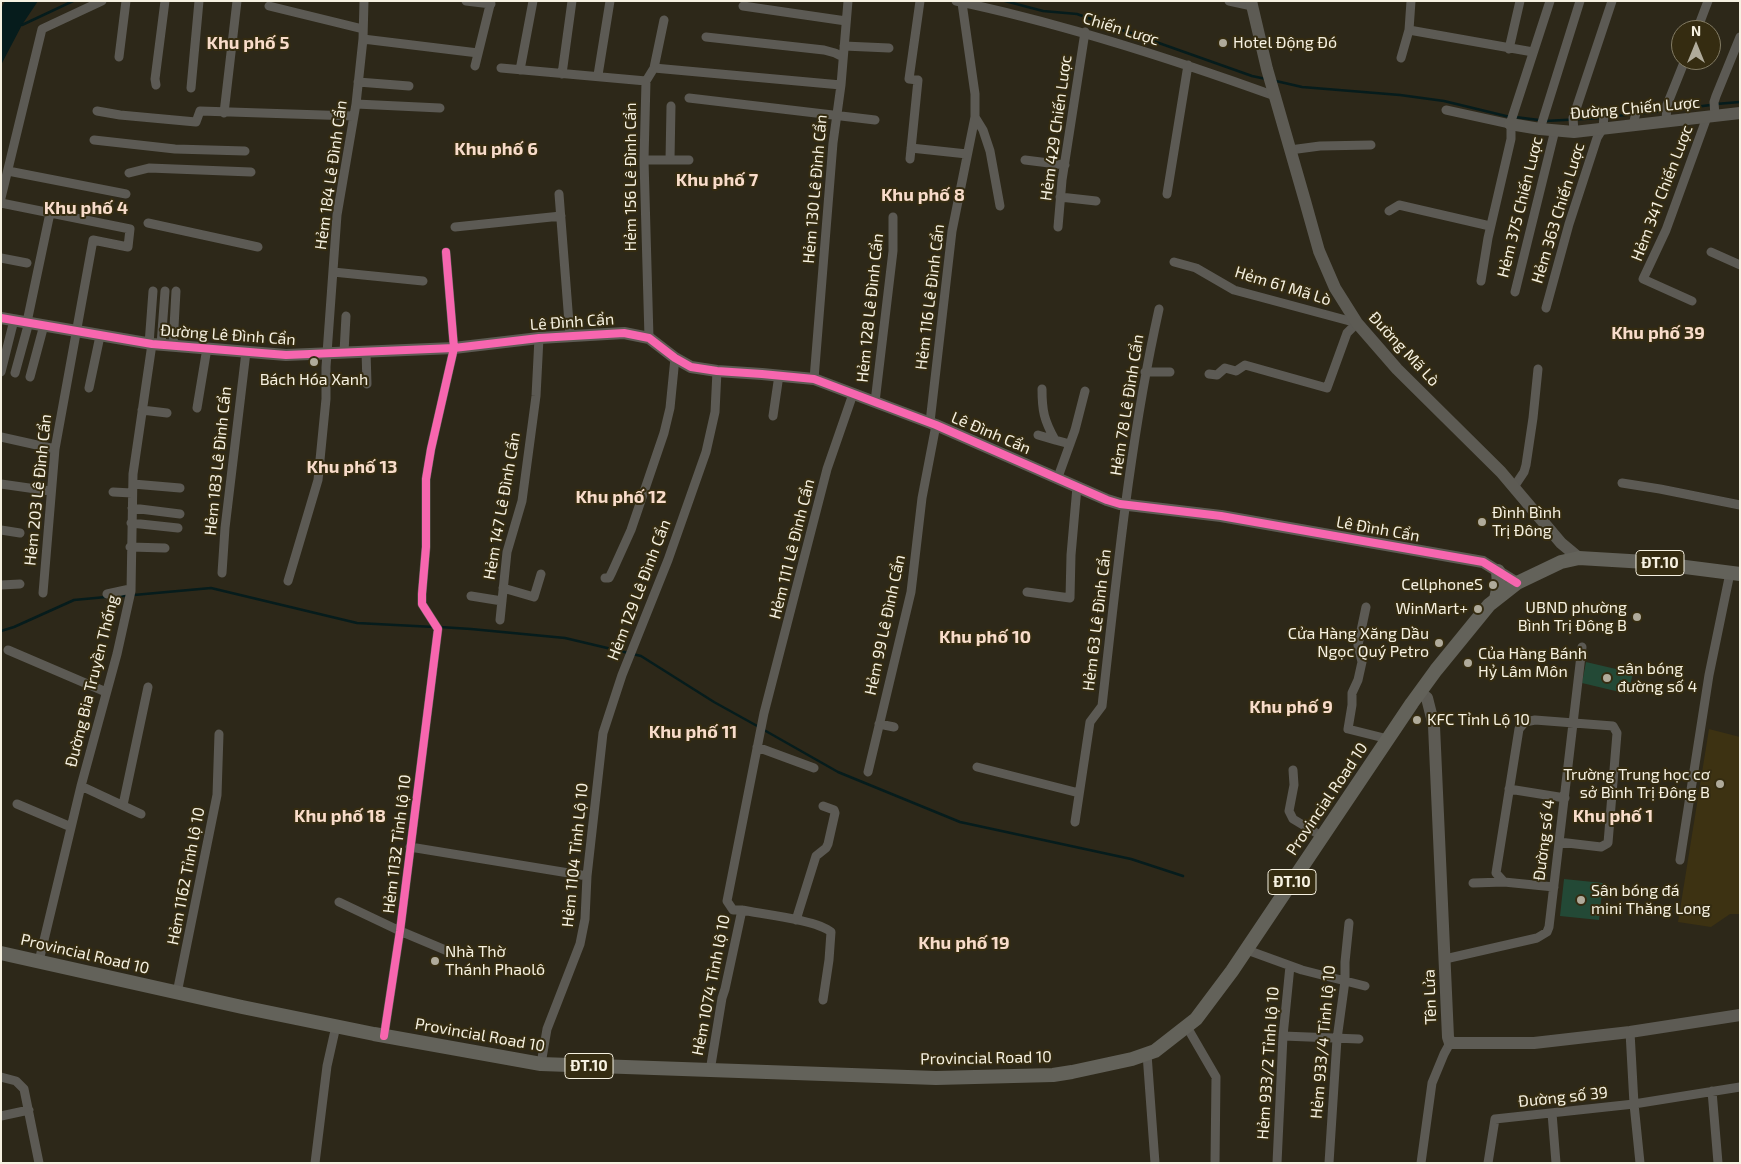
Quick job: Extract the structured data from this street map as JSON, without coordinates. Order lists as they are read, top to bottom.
{
  "streets": {
    "main road": ["ĐT.10", "Provincial Road 10"],
    "street": [
      "Chiến Lược",
      "Đường Chiến Lược",
      "Hẻm 429 Chiến Lược",
      "Hẻm 184 Lê Đình Cẩn",
      "Hẻm 156 Lê Đình Cẩn",
      "Hẻm 130 Lê Đình Cẩn",
      "Hẻm 341 Chiến Lược",
      "Hẻm 375 Chiến Lược",
      "Hẻm 363 Chiến Lược",
      "Hẻm 61 Mã Lò",
      "Hẻm 116 Lê Đình Cẩn",
      "Hẻm 128 Lê Đình Cẩn",
      "Lê Đình Cẩn",
      "Đường Lê Đình Cẩn",
      "Đường Mã Lò",
      "Hẻm 78 Lê Đình Cẩn",
      "Hẻm 183 Lê Đình Cẩn",
      "Hẻm 203 Lê Đình Cẩn",
      "Hẻm 147 Lê Đình Cẩn",
      "Hẻm 111 Lê Đình Cẩn",
      "Hẻm 129 Lê Đình Cẩn",
      "Hẻm 63 Lê Đình Cẩn",
      "Hẻm 99 Lê Đình Cẩn",
      "Đường Bia Truyền Thống",
      "Đường số 4",
      "Hẻm 1132 Tỉnh lộ 10",
      "Hẻm 1104 Tỉnh Lộ 10",
      "Hẻm 1162 Tỉnh lộ 10",
      "Hẻm 1074 Tỉnh lộ 10",
      "Tên Lửa",
      "Hẻm 933/4 Tỉnh lộ 10",
      "Hẻm 933/2 Tỉnh lộ 10",
      "Đường số 39"
    ]
  },
  "crossings": [
    ["Chiến Lược", "Hẻm 429 Chiến Lược"],
    ["Chiến Lược", "Đường Mã Lò"],
    ["Đường Chiến Lược", "Hẻm 341 Chiến Lược"],
    ["Đường Chiến Lược", "Hẻm 375 Chiến Lược"],
    ["Đường Chiến Lược", "Hẻm 363 Chiến Lược"],
    ["Hẻm 184 Lê Đình Cẩn", "Đường Lê Đình Cẩn"],
    ["Hẻm 156 Lê Đình Cẩn", "Lê Đình Cẩn"],
    ["Hẻm 130 Lê Đình Cẩn", "Lê Đình Cẩn"],
    ["Hẻm 61 Mã Lò", "Đường Mã Lò"],
    ["Hẻm 116 Lê Đình Cẩn", "Lê Đình Cẩn"],
    ["Hẻm 116 Lê Đình Cẩn", "Hẻm 99 Lê Đình Cẩn"],
    ["Hẻm 128 Lê Đình Cẩn", "Lê Đình Cẩn"],
    ["Lê Đình Cẩn", "Đường Lê Đình Cẩn"],
    ["Lê Đình Cẩn", "Hẻm 78 Lê Đình Cẩn"],
    ["Lê Đình Cẩn", "Hẻm 147 Lê Đình Cẩn"],
    ["Lê Đình Cẩn", "Hẻm 111 Lê Đình Cẩn"],
    ["Lê Đình Cẩn", "Hẻm 129 Lê Đình Cẩn"],
    ["Lê Đình Cẩn", "Hẻm 63 Lê Đình Cẩn"],
    ["Lê Đình Cẩn", "Hẻm 99 Lê Đình Cẩn"],
    ["Lê Đình Cẩn", "Provincial Road 10"],
    ["Lê Đình Cẩn", "Hẻm 1132 Tỉnh lộ 10"],
    ["Đường Lê Đình Cẩn", "Hẻm 183 Lê Đình Cẩn"],
    ["Đường Lê Đình Cẩn", "Hẻm 203 Lê Đình Cẩn"],
    ["Đường Lê Đình Cẩn", "Đường Bia Truyền Thống"],
    ["Đường Lê Đình Cẩn", "Hẻm 1132 Tỉnh lộ 10"],
    ["Đường Mã Lò", "Provincial Road 10"],
    ["Hẻm 78 Lê Đình Cẩn", "Hẻm 63 Lê Đình Cẩn"],
    ["Hẻm 111 Lê Đình Cẩn", "Hẻm 1074 Tỉnh lộ 10"],
    ["Hẻm 129 Lê Đình Cẩn", "Hẻm 1104 Tỉnh Lộ 10"],
    ["Đường Bia Truyền Thống", "Provincial Road 10"],
    ["Provincial Road 10", "Hẻm 1132 Tỉnh lộ 10"],
    ["Provincial Road 10", "Hẻm 1104 Tỉnh Lộ 10"],
    ["Provincial Road 10", "Hẻm 1162 Tỉnh lộ 10"],
    ["Provincial Road 10", "Hẻm 1074 Tỉnh lộ 10"],
    ["Provincial Road 10", "Tên Lửa"],
    ["Đường số 4", "Tên Lửa"]
  ],
  "districts": [
    "Khu phố 5",
    "Khu phố 6",
    "Khu phố 7",
    "Khu phố 8",
    "Khu phố 4",
    "Khu phố 39",
    "Khu phố 13",
    "Khu phố 12",
    "Khu phố 10",
    "Khu phố 9",
    "Khu phố 11",
    "Khu phố 18",
    "Khu phố 1",
    "Khu phố 19"
  ],
  "places": [
    "Hotel Động Đó",
    "Bách Hóa Xanh",
    "Đình Bình Trị Đông",
    "CellphoneS",
    "WinMart+",
    "UBND phường Bình Trị Đông B",
    "Cửa Hàng Xăng Dầu Ngọc Quý Petro",
    "Của Hàng Bánh Hỷ Lâm Môn",
    "sân bóng đường số 4",
    "KFC Tỉnh Lộ 10",
    "Trường Trung học cơ sở Bình Trị Đông B",
    "Sân bóng đá mini Thăng Long",
    "Nhà Thờ Thánh Phaolô"
  ],
  "north": "top"
}
